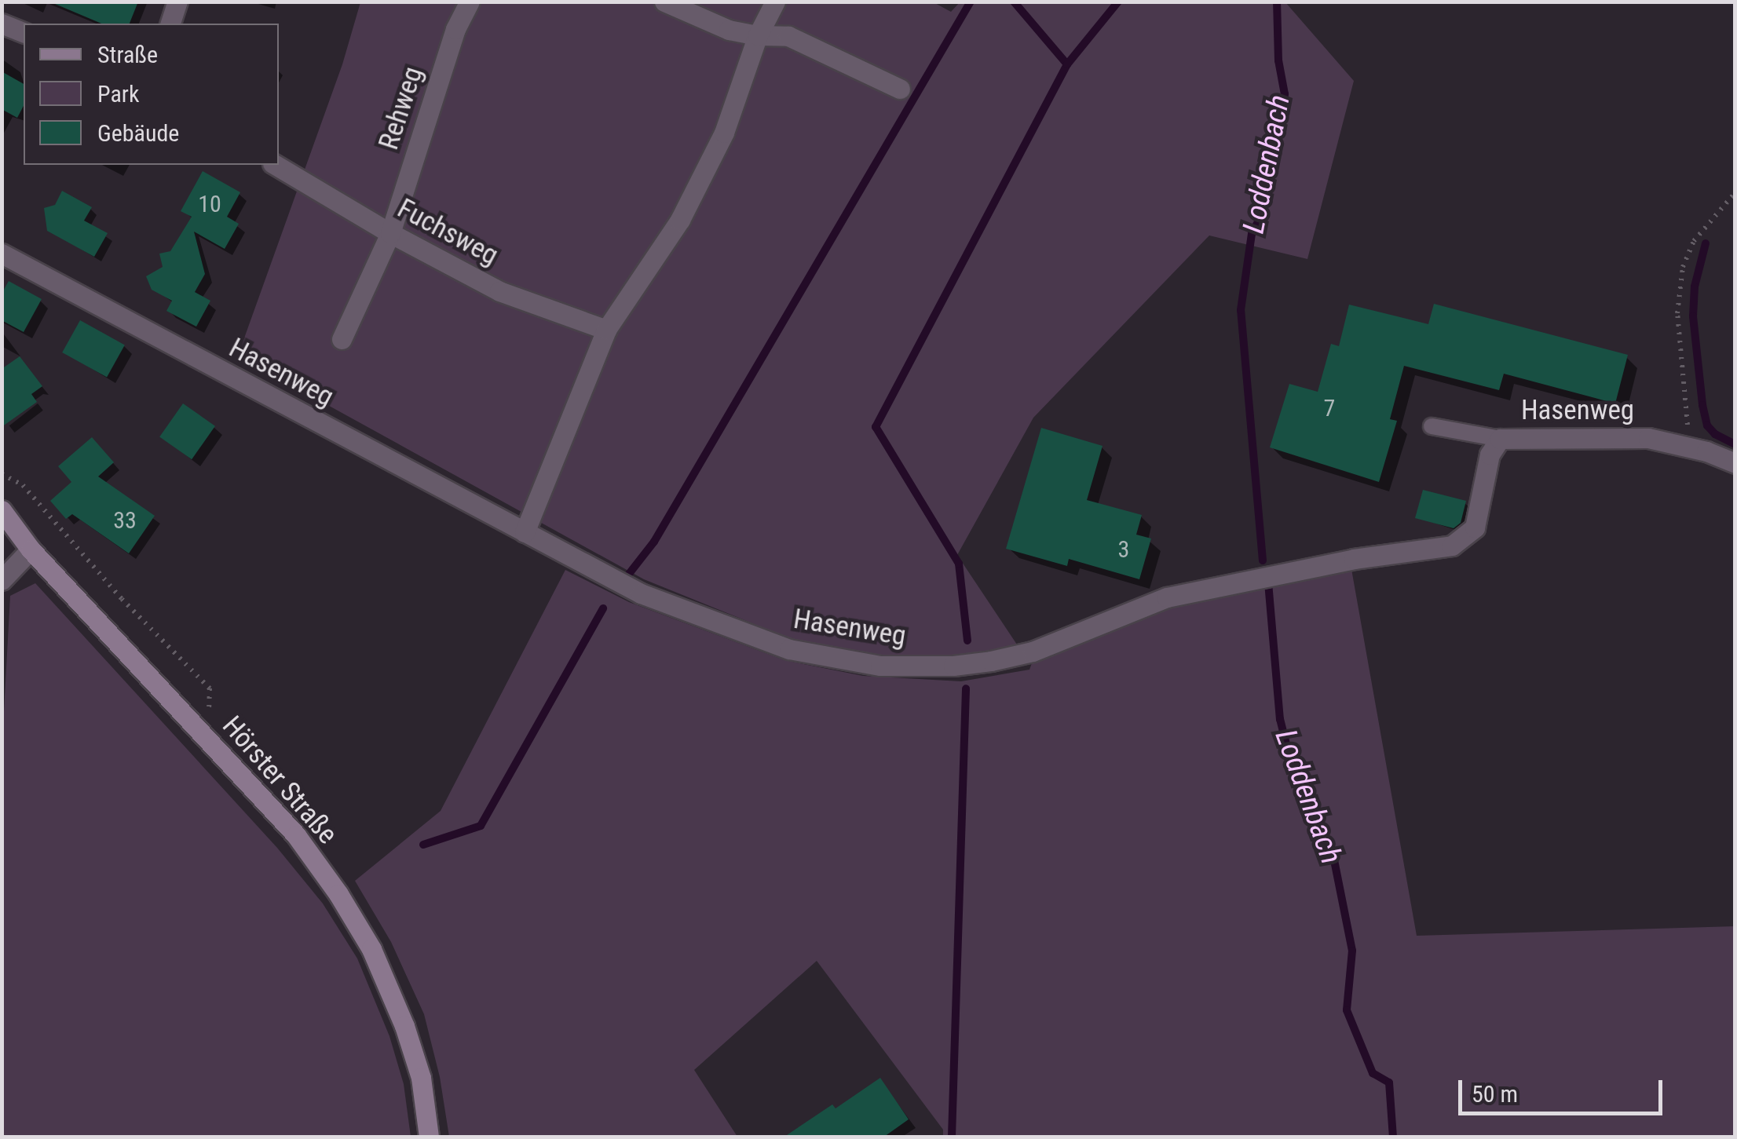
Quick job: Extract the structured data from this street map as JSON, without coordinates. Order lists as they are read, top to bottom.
{
  "streets": {
    "street": [
      "Rehweg",
      "Fuchsweg",
      "Hasenweg",
      "Hörster Straße"
    ]
  },
  "crossings": [
    ["Rehweg", "Fuchsweg"]
  ],
  "water": ["Loddenbach"],
  "house_numbers": [
    "10",
    "7",
    "33",
    "3"
  ],
  "legend": ["Straße", "Park", "Gebäude"],
  "scale_bar": "50 m"
}
